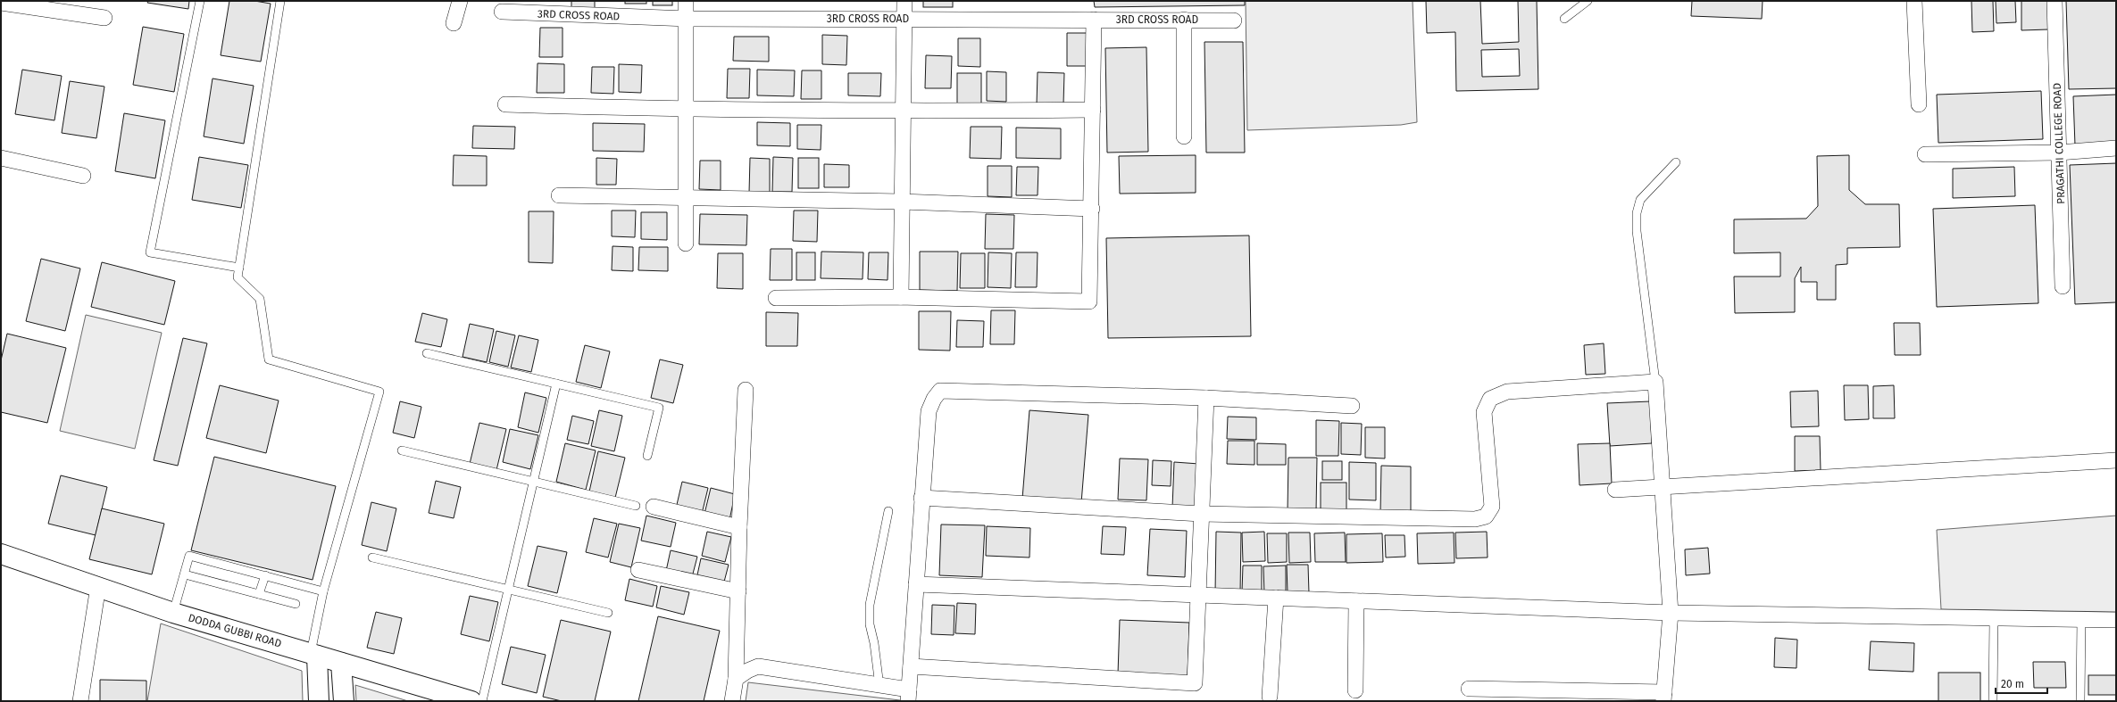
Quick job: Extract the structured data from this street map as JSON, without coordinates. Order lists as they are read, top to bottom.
{
  "streets": {
    "street": ["3RD CROSS ROAD", "PRAGATHI COLLEGE ROAD", "DODDA GUBBI ROAD"]
  },
  "scale_bar": "20 m"
}
